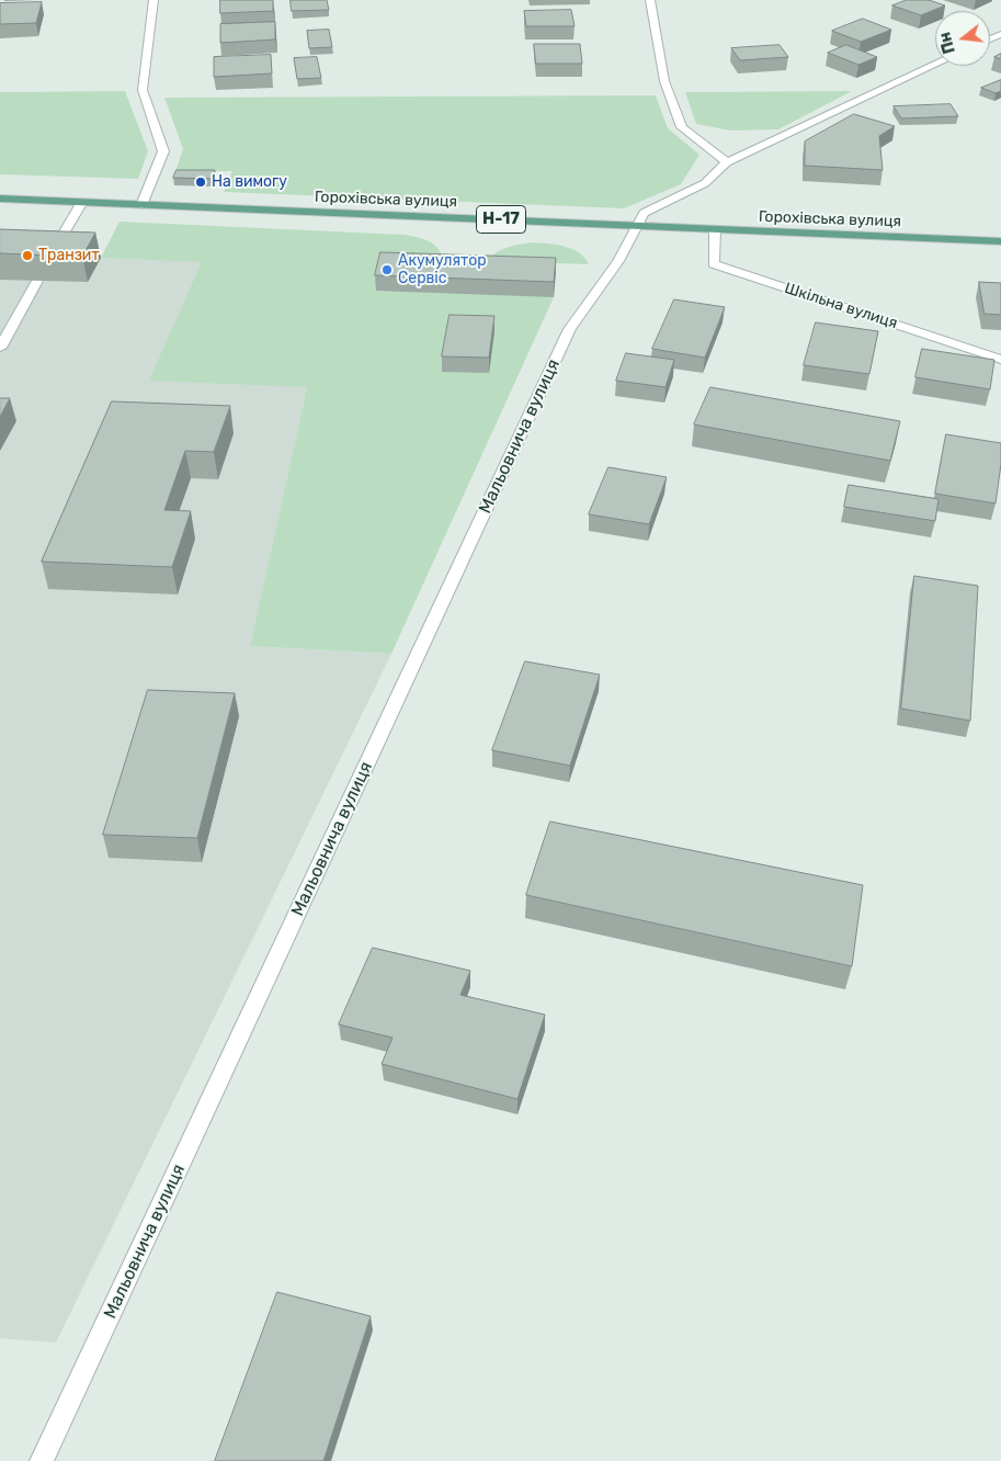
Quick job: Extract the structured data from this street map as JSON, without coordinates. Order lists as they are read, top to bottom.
{
  "streets": {
    "main road": ["Горохівська вулиця", "Н-17"],
    "street": ["Шкільна вулиця", "Мальовнича вулиця"]
  },
  "crossings": [
    ["Горохівська вулиця", "Шкільна вулиця"],
    ["Горохівська вулиця", "Мальовнича вулиця"]
  ],
  "places": ["На вимогу", "Транзит", "Акумулятор Сервіс"],
  "north": "left"
}
